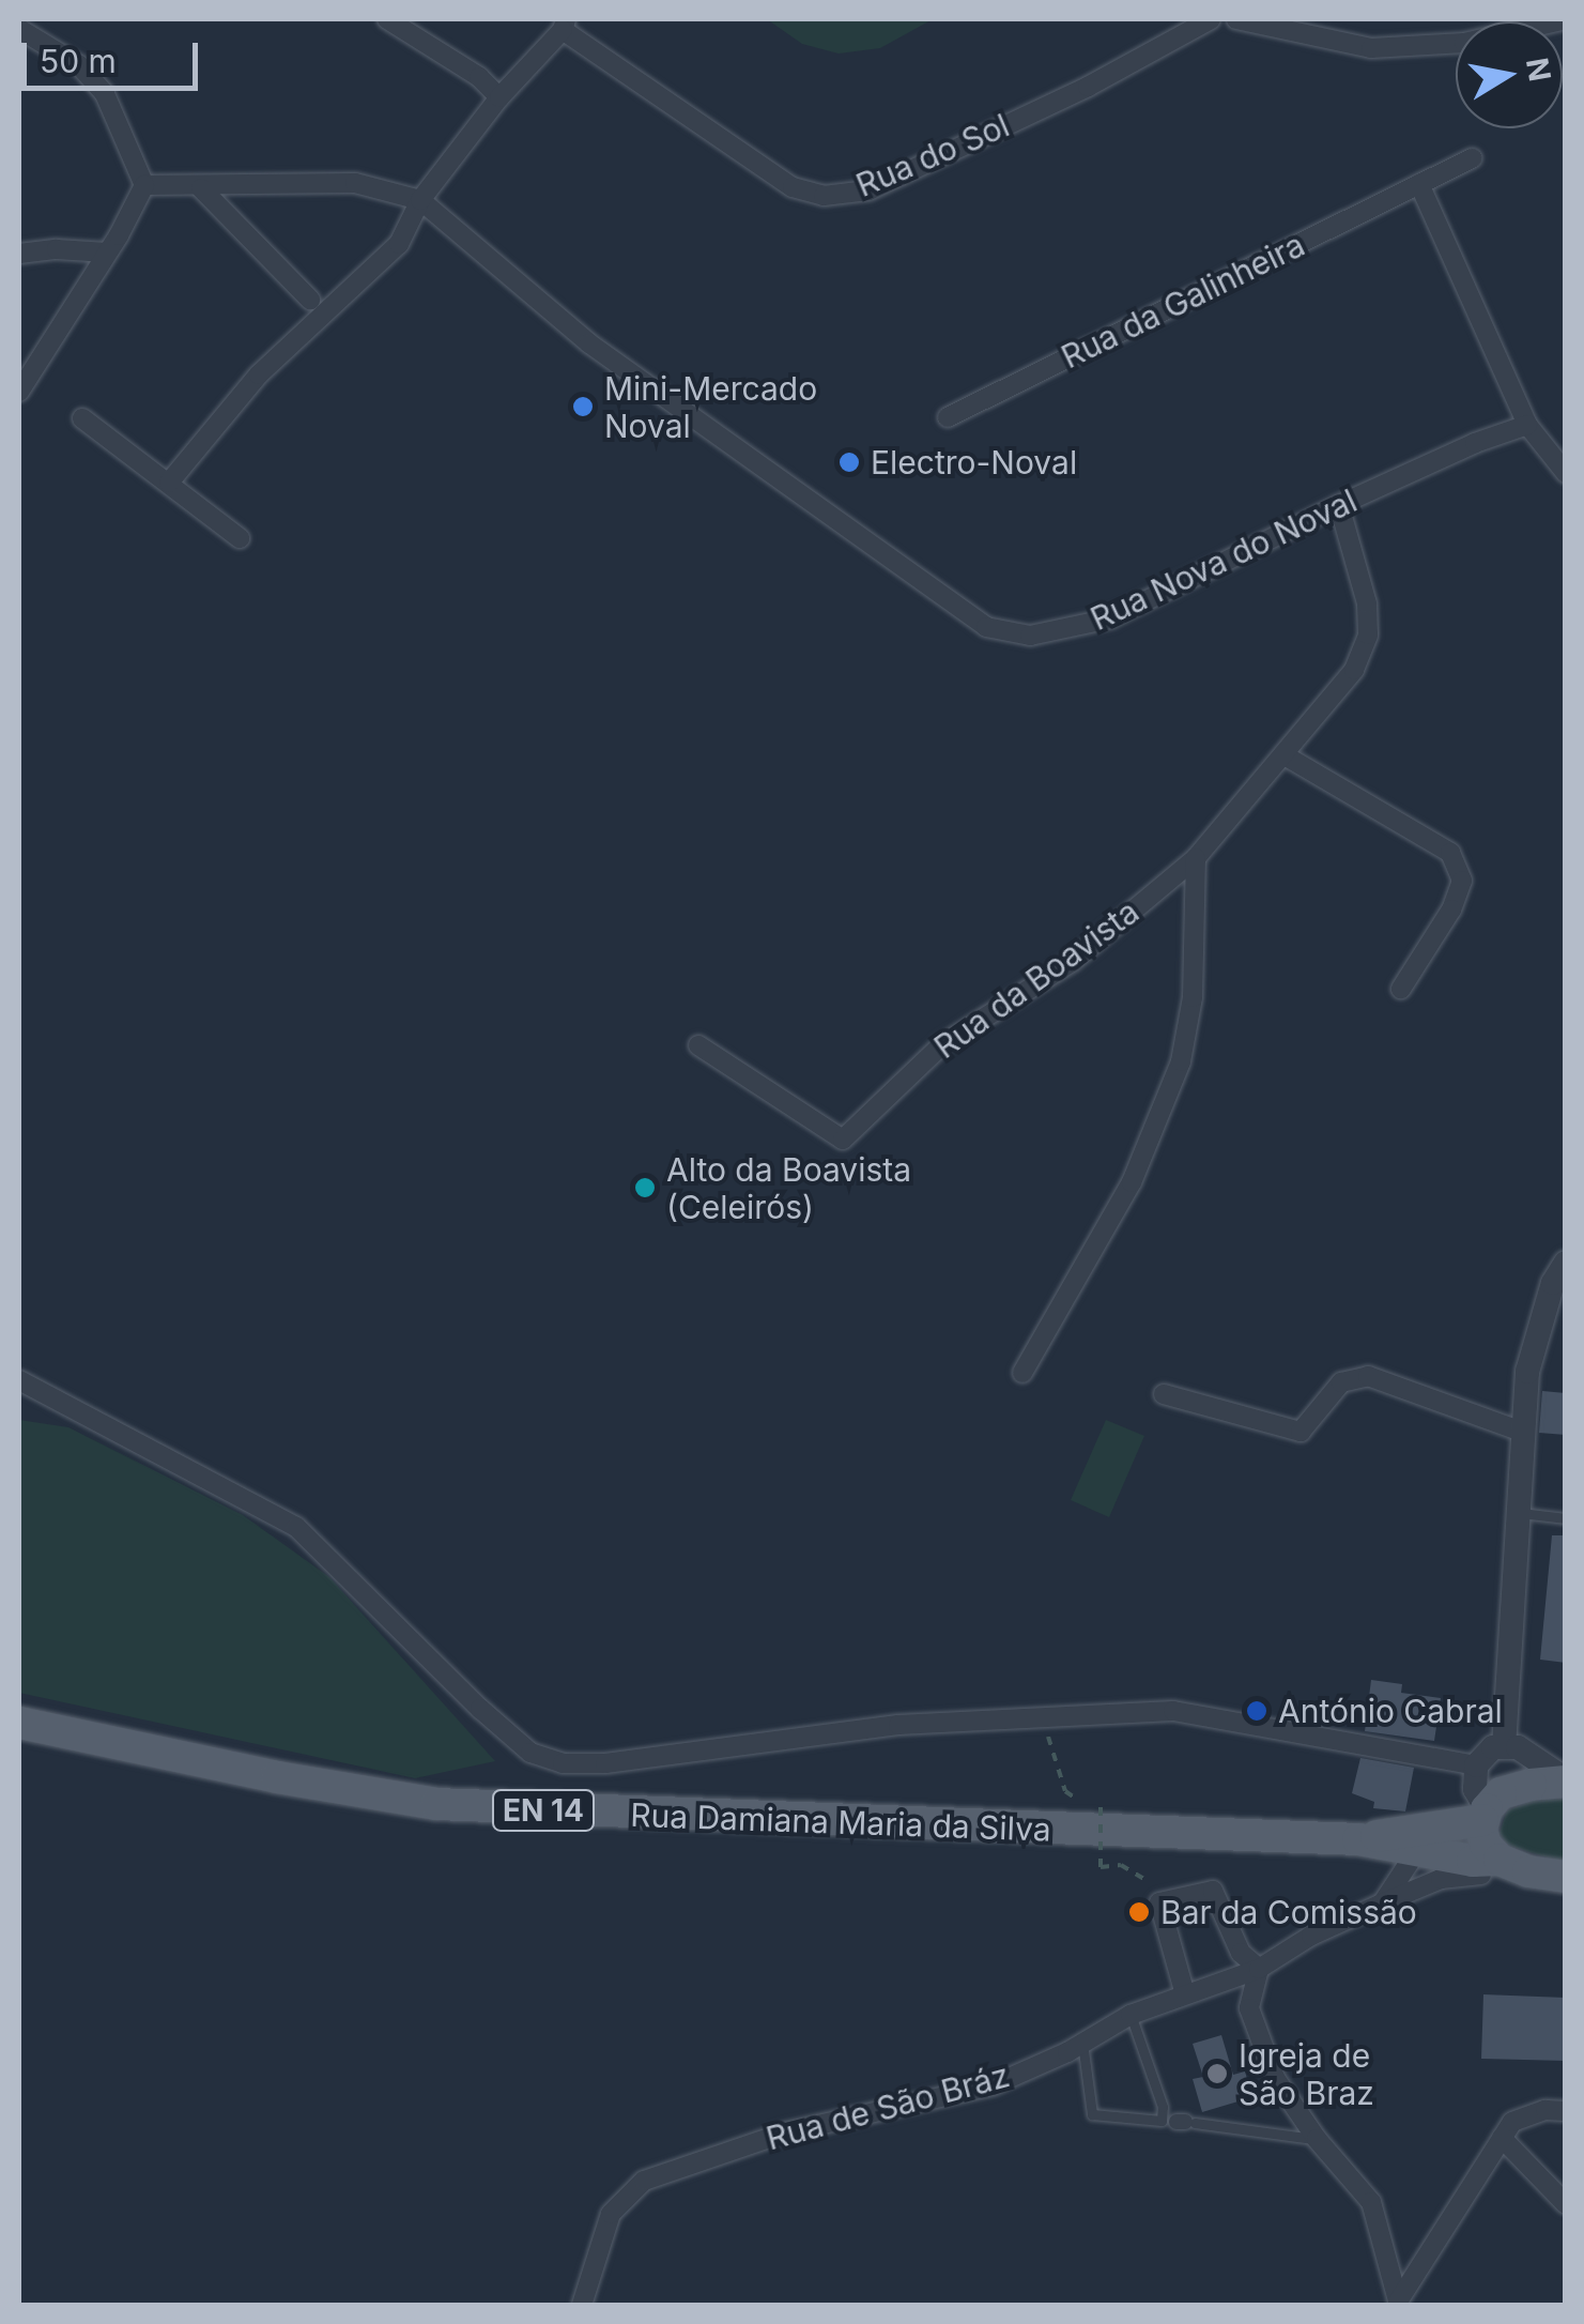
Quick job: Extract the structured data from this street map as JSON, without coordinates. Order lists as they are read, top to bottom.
{
  "streets": {
    "main road": ["EN 14", "Rua Damiana Maria da Silva"],
    "street": [
      "Rua do Sol",
      "Rua da Galinheira",
      "Rua Nova do Noval",
      "Rua da Boavista",
      "Rua de São Bráz"
    ]
  },
  "crossings": [
    ["Rua Nova do Noval", "Rua da Boavista"],
    ["Rua Damiana Maria da Silva", "Rua de São Bráz"]
  ],
  "places": [
    "Mini-Mercado Noval",
    "Electro-Noval",
    "Alto da Boavista (Celeirós)",
    "António Cabral",
    "Bar da Comissão",
    "Igreja de São Braz"
  ],
  "scale_bar": "50 m",
  "north": "right"
}
